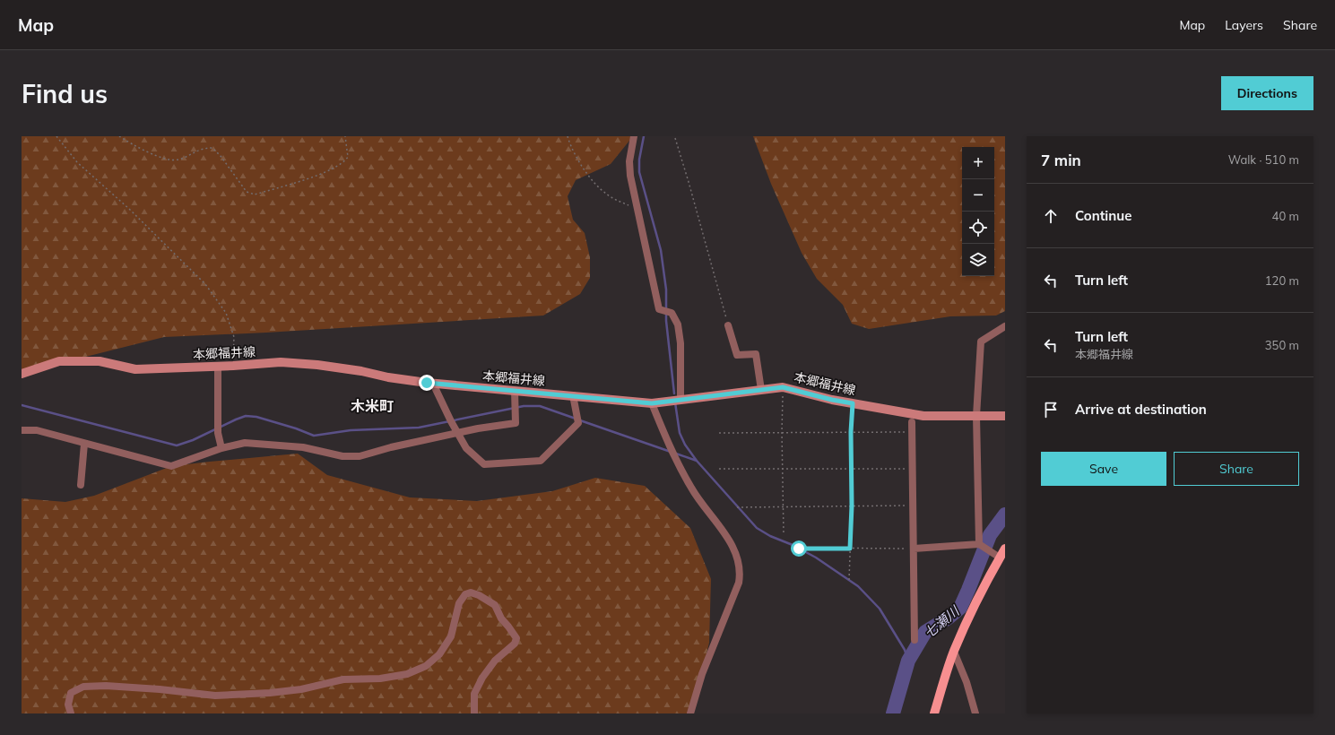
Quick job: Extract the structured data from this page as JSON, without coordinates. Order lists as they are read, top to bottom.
{
  "streets": {
    "main road": ["本郷福井線"]
  },
  "districts": ["木米町"],
  "water": ["七瀬川"],
  "page": {
    "header": "Map",
    "nav": ["Map", "Layers", "Share"],
    "buttons": [
      "Directions",
      ["Save", "Share"]
    ],
    "title": "Find us",
    "heading": ["7 min", "Walk · 510 m"],
    "map_buttons": ["+", "−"],
    "list": [
      ["Continue", "40 m"],
      ["Turn left", "120 m"],
      ["Turn left", "本郷福井線", "350 m"],
      "Arrive at destination"
    ]
  }
}
